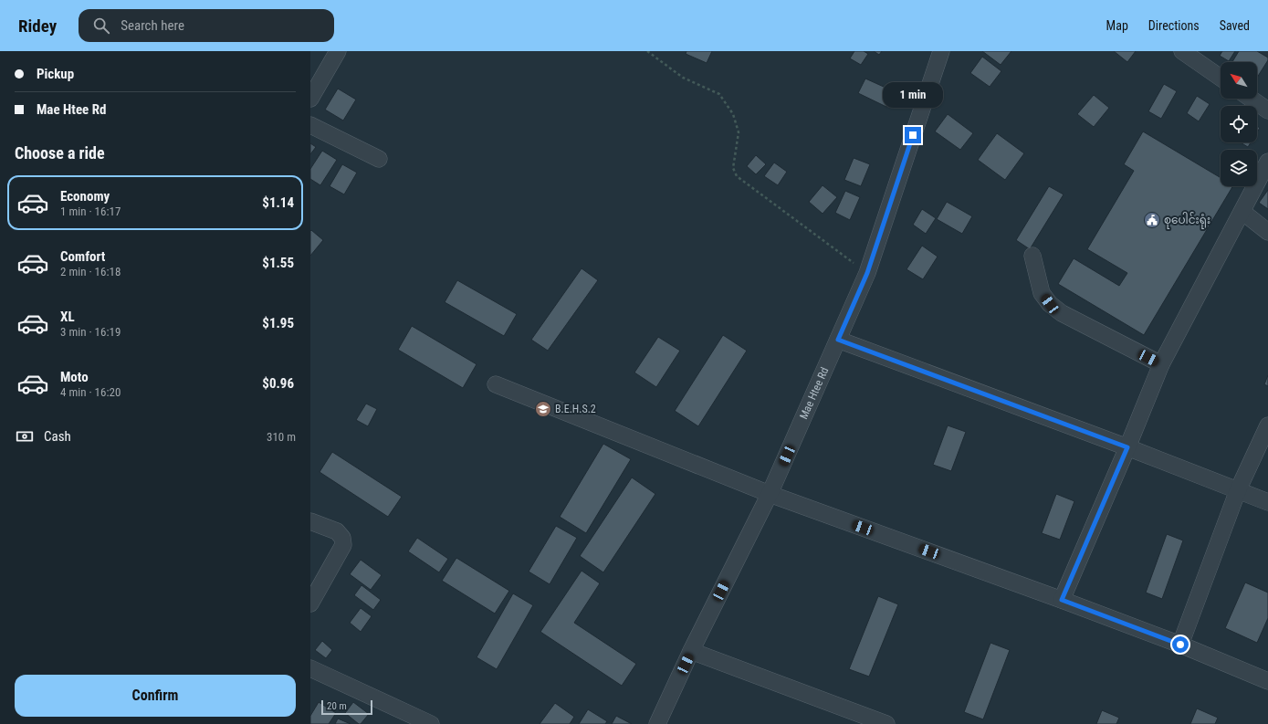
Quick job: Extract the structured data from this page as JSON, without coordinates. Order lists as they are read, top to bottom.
{
  "streets": {
    "street": ["Mae Htee Rd"]
  },
  "places": {
    "public building": ["စုပေါင်းရုံး"],
    "school or university": ["B.E.H.S.2"]
  },
  "scale_bar": "20 m",
  "north": "top left",
  "page": {
    "header": "Ridey",
    "search": "Search here",
    "nav": ["Map", "Directions", "Saved"],
    "banner": ["Pickup", "Mae Htee Rd"],
    "bubble": "1 min",
    "heading": "Choose a ride",
    "list": [
      {
        "name": "Economy",
        "note": "1 min · 16:17",
        "value": "$1.14"
      },
      {
        "name": "Comfort",
        "note": "2 min · 16:18",
        "value": "$1.55"
      },
      {
        "name": "XL",
        "note": "3 min · 16:19",
        "value": "$1.95"
      },
      {
        "name": "Moto",
        "note": "4 min · 16:20",
        "value": "$0.96"
      }
    ],
    "pay": ["Cash", "310 m"],
    "buttons": "Confirm",
    "scale": "20 m"
  }
}
